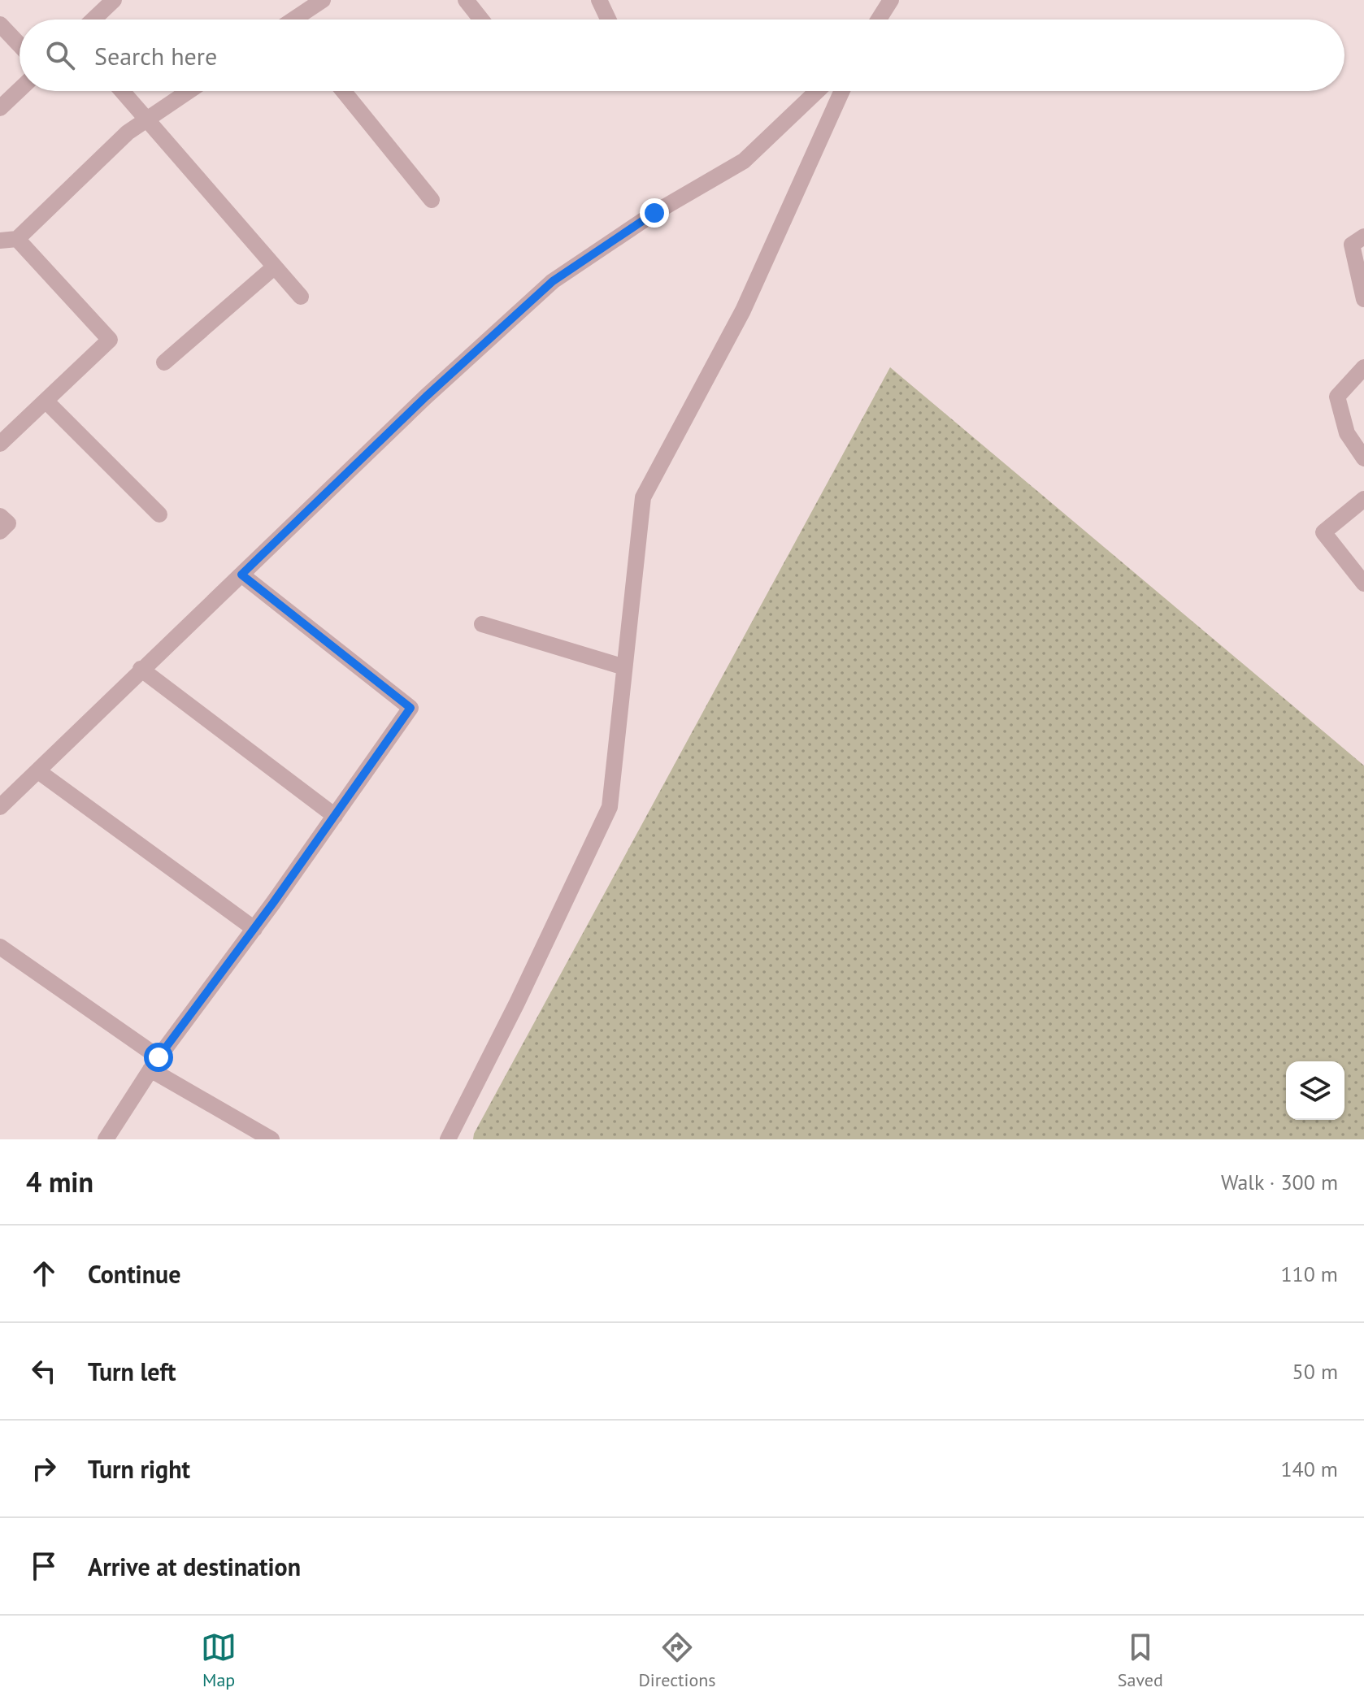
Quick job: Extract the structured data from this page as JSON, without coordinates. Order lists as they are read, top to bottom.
{
  "page": {
    "search": "Search here",
    "heading": ["4 min", "Walk · 300 m"],
    "list": [
      ["Continue", "110 m"],
      ["Turn left", "50 m"],
      ["Turn right", "140 m"],
      "Arrive at destination"
    ],
    "nav": ["Map", "Directions", "Saved"]
  }
}
